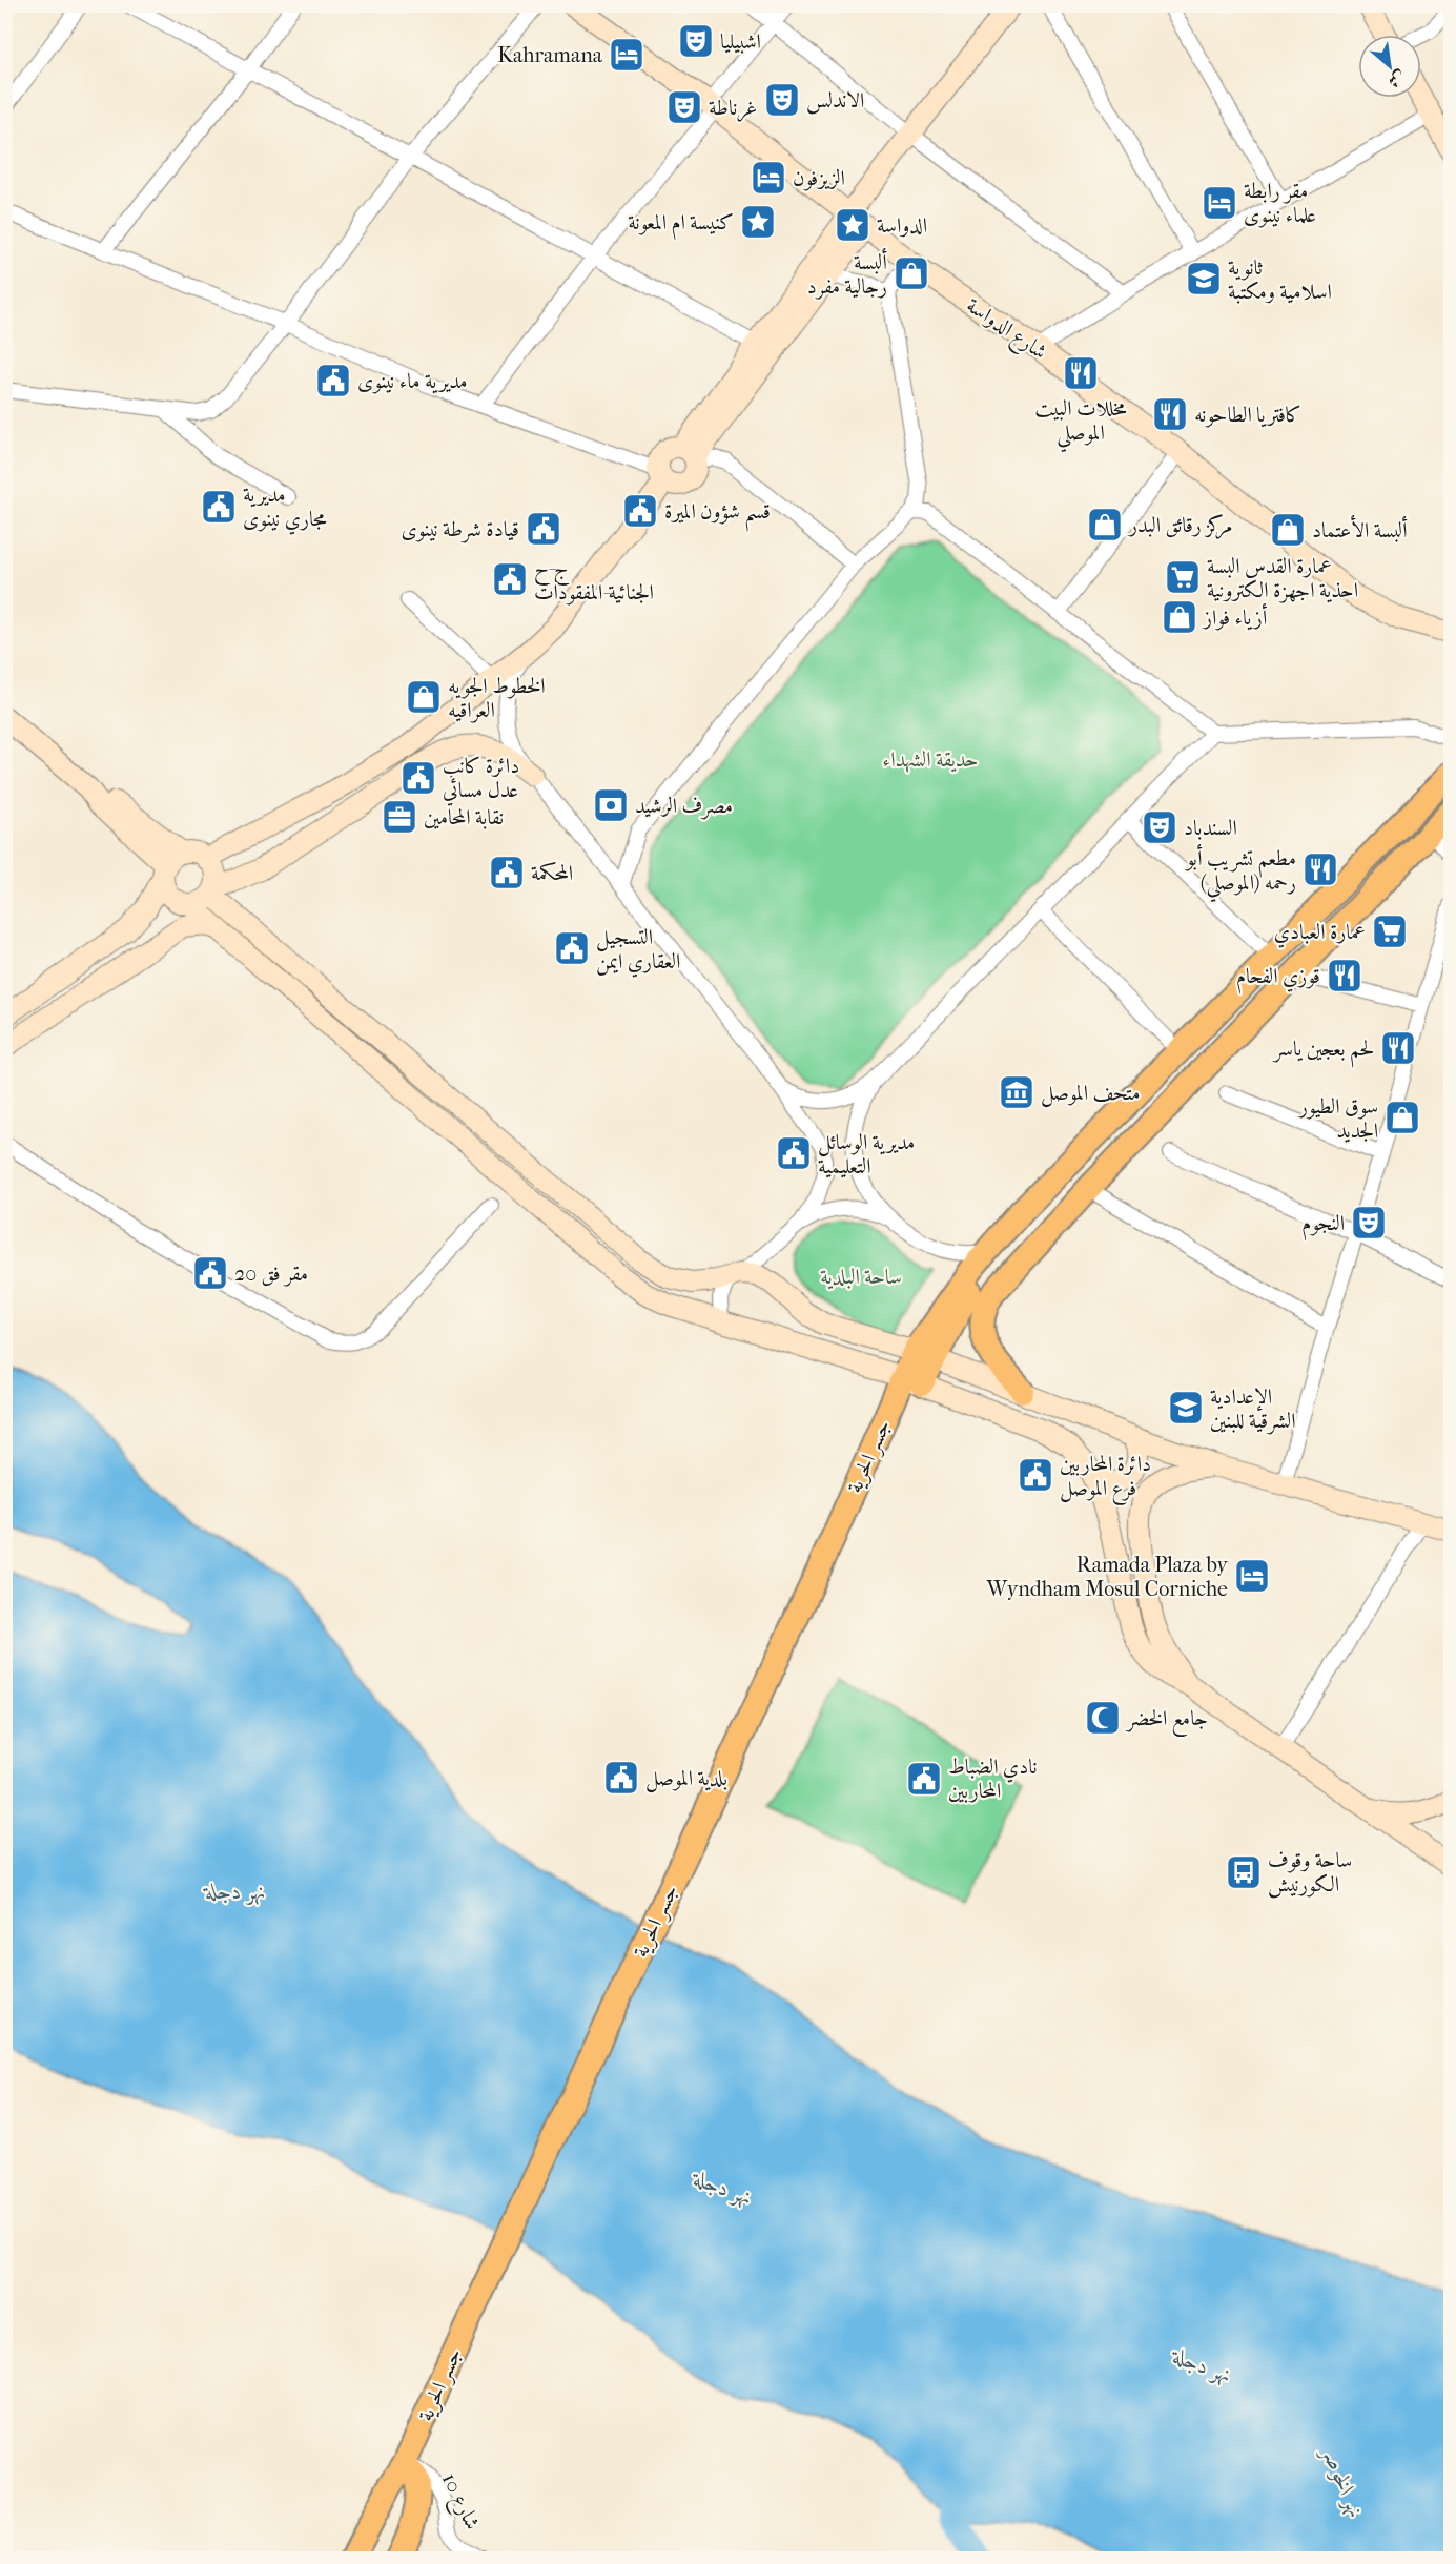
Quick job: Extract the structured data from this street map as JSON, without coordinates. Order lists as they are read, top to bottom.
{
  "streets": {
    "main road": ["شارع الدواسة", "جسر الحرية"],
    "street": ["شارع 10"]
  },
  "crossings": [
    ["جسر الحرية", "شارع 10"]
  ],
  "water": ["نهر دجلة", "نهر الخوصر"],
  "parks": ["حديقة الشهداء", "ساحة البلدية"],
  "places": {
    "theatre": [
      "اشبيليا",
      "الاندلس",
      "غرناطة",
      "السندباد",
      "النجوم"
    ],
    "hotel": [
      "Kahramana",
      "الزيزفون",
      "مقر رابطة علماء نينوى",
      "Ramada Plaza by Wyndham Mosul Corniche"
    ],
    "place": ["كنيسة ام المعونة", "الدواسة"],
    "shop": [
      "ألبسة رجالية مفرد",
      "مركز رقائق البدر",
      "ألبسة الأعتماد",
      "أزياء فواز",
      "الخطوط الجويه العراقيه",
      "سوق الطيور الجديد"
    ],
    "school or university": ["ثانوية اسلامية ومكتبة", "الإعدادية الشرقية للبنين"],
    "restaurant": [
      "مخللات البيت الموصلي",
      "كافتريا الطاحونه",
      "مطعم تشريب أبو رحمه (الموصلي)",
      "قوزي الفحام",
      "لحم بعجين ياسر"
    ],
    "public building": [
      "مديرية ماء نينوى",
      "مديرية مجاري نينوى",
      "قسم شؤون الميرة",
      "قيادة شرطة نينوى",
      "ج-ح الجنائية-المفقودات",
      "دائرة كانب عدل مسائي",
      "المحكمة",
      "التسجيل العقاري ايمن",
      "مديرية الوسائل التعليمية",
      "مقر فق 20",
      "دائرة المحاربين فرع الموصل",
      "بلدية الموصل",
      "نادي الضباط المحاربين"
    ],
    "supermarket": ["عمارة القدس البسة احذية اجهزة الكترونية", "عمارة العبادي"],
    "bank": ["مصرف الرشيد"],
    "office": ["نقابة المحامين"],
    "museum": ["متحف الموصل"],
    "mosque": ["جامع الخضر"],
    "bus stop": ["ساحة وقوف الكورنيش"]
  },
  "north": "bottom right"
}
